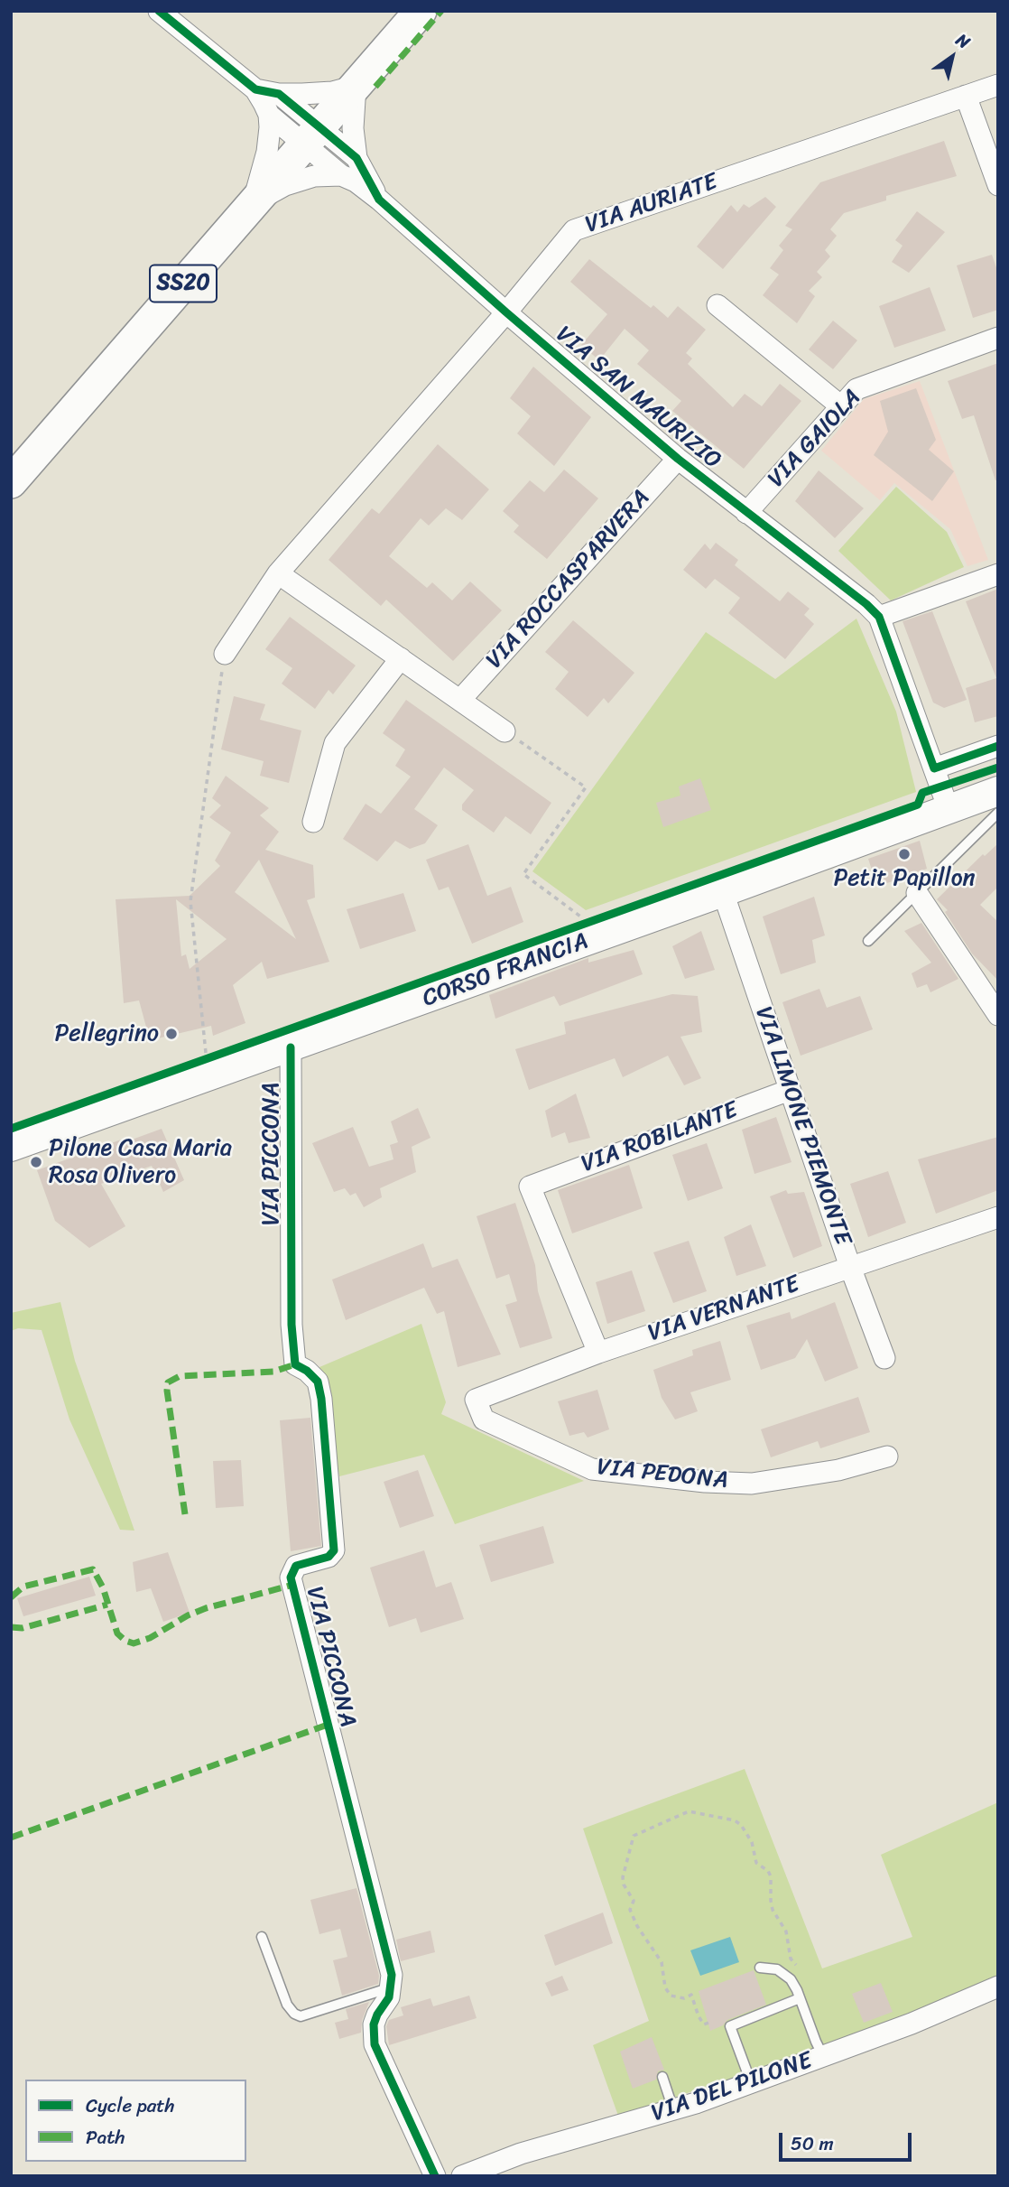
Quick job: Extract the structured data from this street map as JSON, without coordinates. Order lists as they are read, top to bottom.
{
  "streets": {
    "main road": ["SS20", "CORSO FRANCIA"],
    "street": [
      "VIA AURIATE",
      "VIA SAN MAURIZIO",
      "VIA GAIOLA",
      "VIA ROCCASPARVERA",
      "VIA LIMONE PIEMONTE",
      "VIA ROBILANTE",
      "VIA PICCONA",
      "VIA VERNANTE",
      "VIA PEDONA",
      "VIA DEL PILONE"
    ]
  },
  "crossings": [
    ["VIA AURIATE", "VIA SAN MAURIZIO"],
    ["VIA SAN MAURIZIO", "VIA GAIOLA"],
    ["VIA SAN MAURIZIO", "VIA ROCCASPARVERA"],
    ["CORSO FRANCIA", "VIA LIMONE PIEMONTE"],
    ["CORSO FRANCIA", "VIA PICCONA"],
    ["VIA LIMONE PIEMONTE", "VIA ROBILANTE"],
    ["VIA LIMONE PIEMONTE", "VIA VERNANTE"],
    ["VIA ROBILANTE", "VIA VERNANTE"],
    ["VIA ROBILANTE", "VIA PEDONA"],
    ["VIA VERNANTE", "VIA PEDONA"]
  ],
  "places": ["Petit Papillon", "Pellegrino", "Pilone Casa Maria Rosa Olivero"],
  "legend": ["Cycle path", "Path"],
  "scale_bar": "50 m",
  "north": "top right"
}
